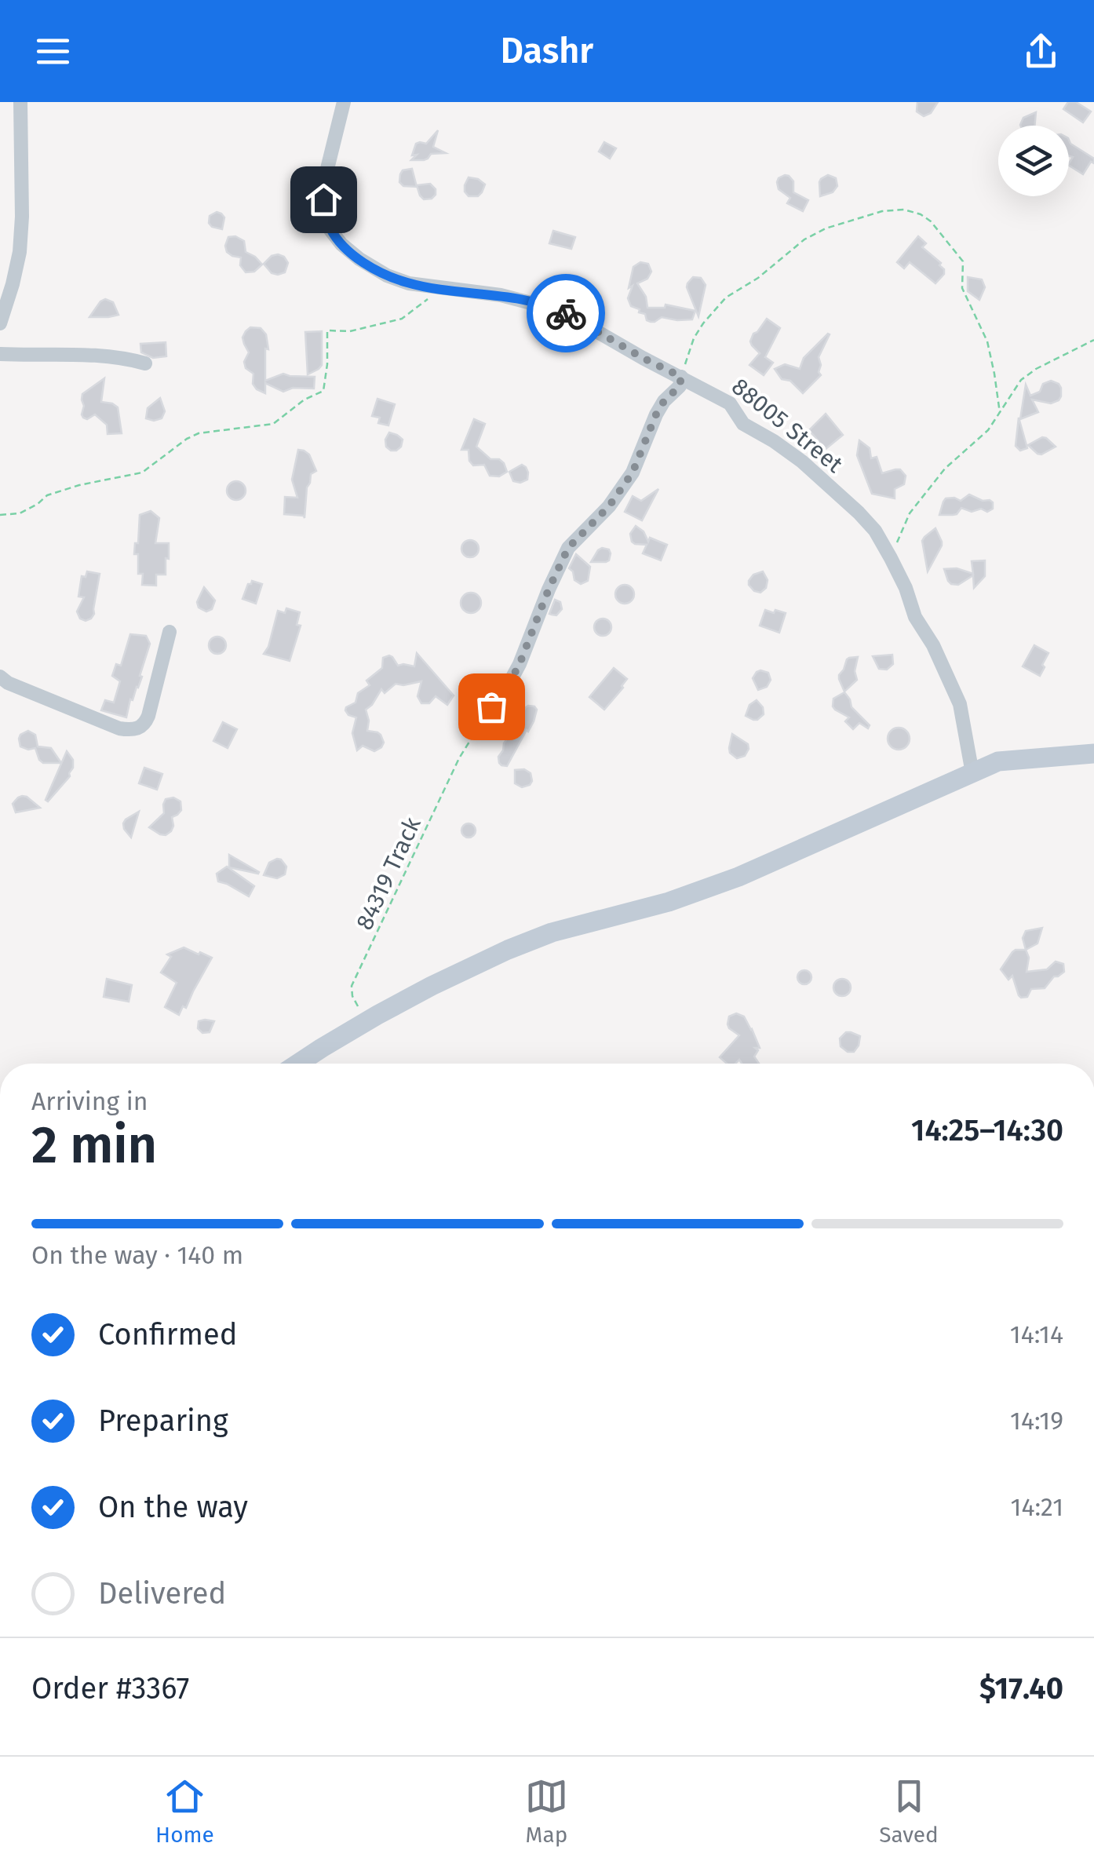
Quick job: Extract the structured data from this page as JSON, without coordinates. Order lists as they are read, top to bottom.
{
  "streets": {
    "street": ["88005 Street"],
    "path": ["84319 Track"]
  },
  "page": {
    "header": "Dashr",
    "heading": ["2 min", "Arriving in", "14:25–14:30"],
    "panel": ["Order #3367", "$17.40"],
    "bar": "On the way · 140 m",
    "list": [
      ["Confirmed", "14:14"],
      ["Preparing", "14:19"],
      ["On the way", "14:21"],
      "Delivered"
    ],
    "tabs": ["Home", "Map", "Saved"]
  }
}
